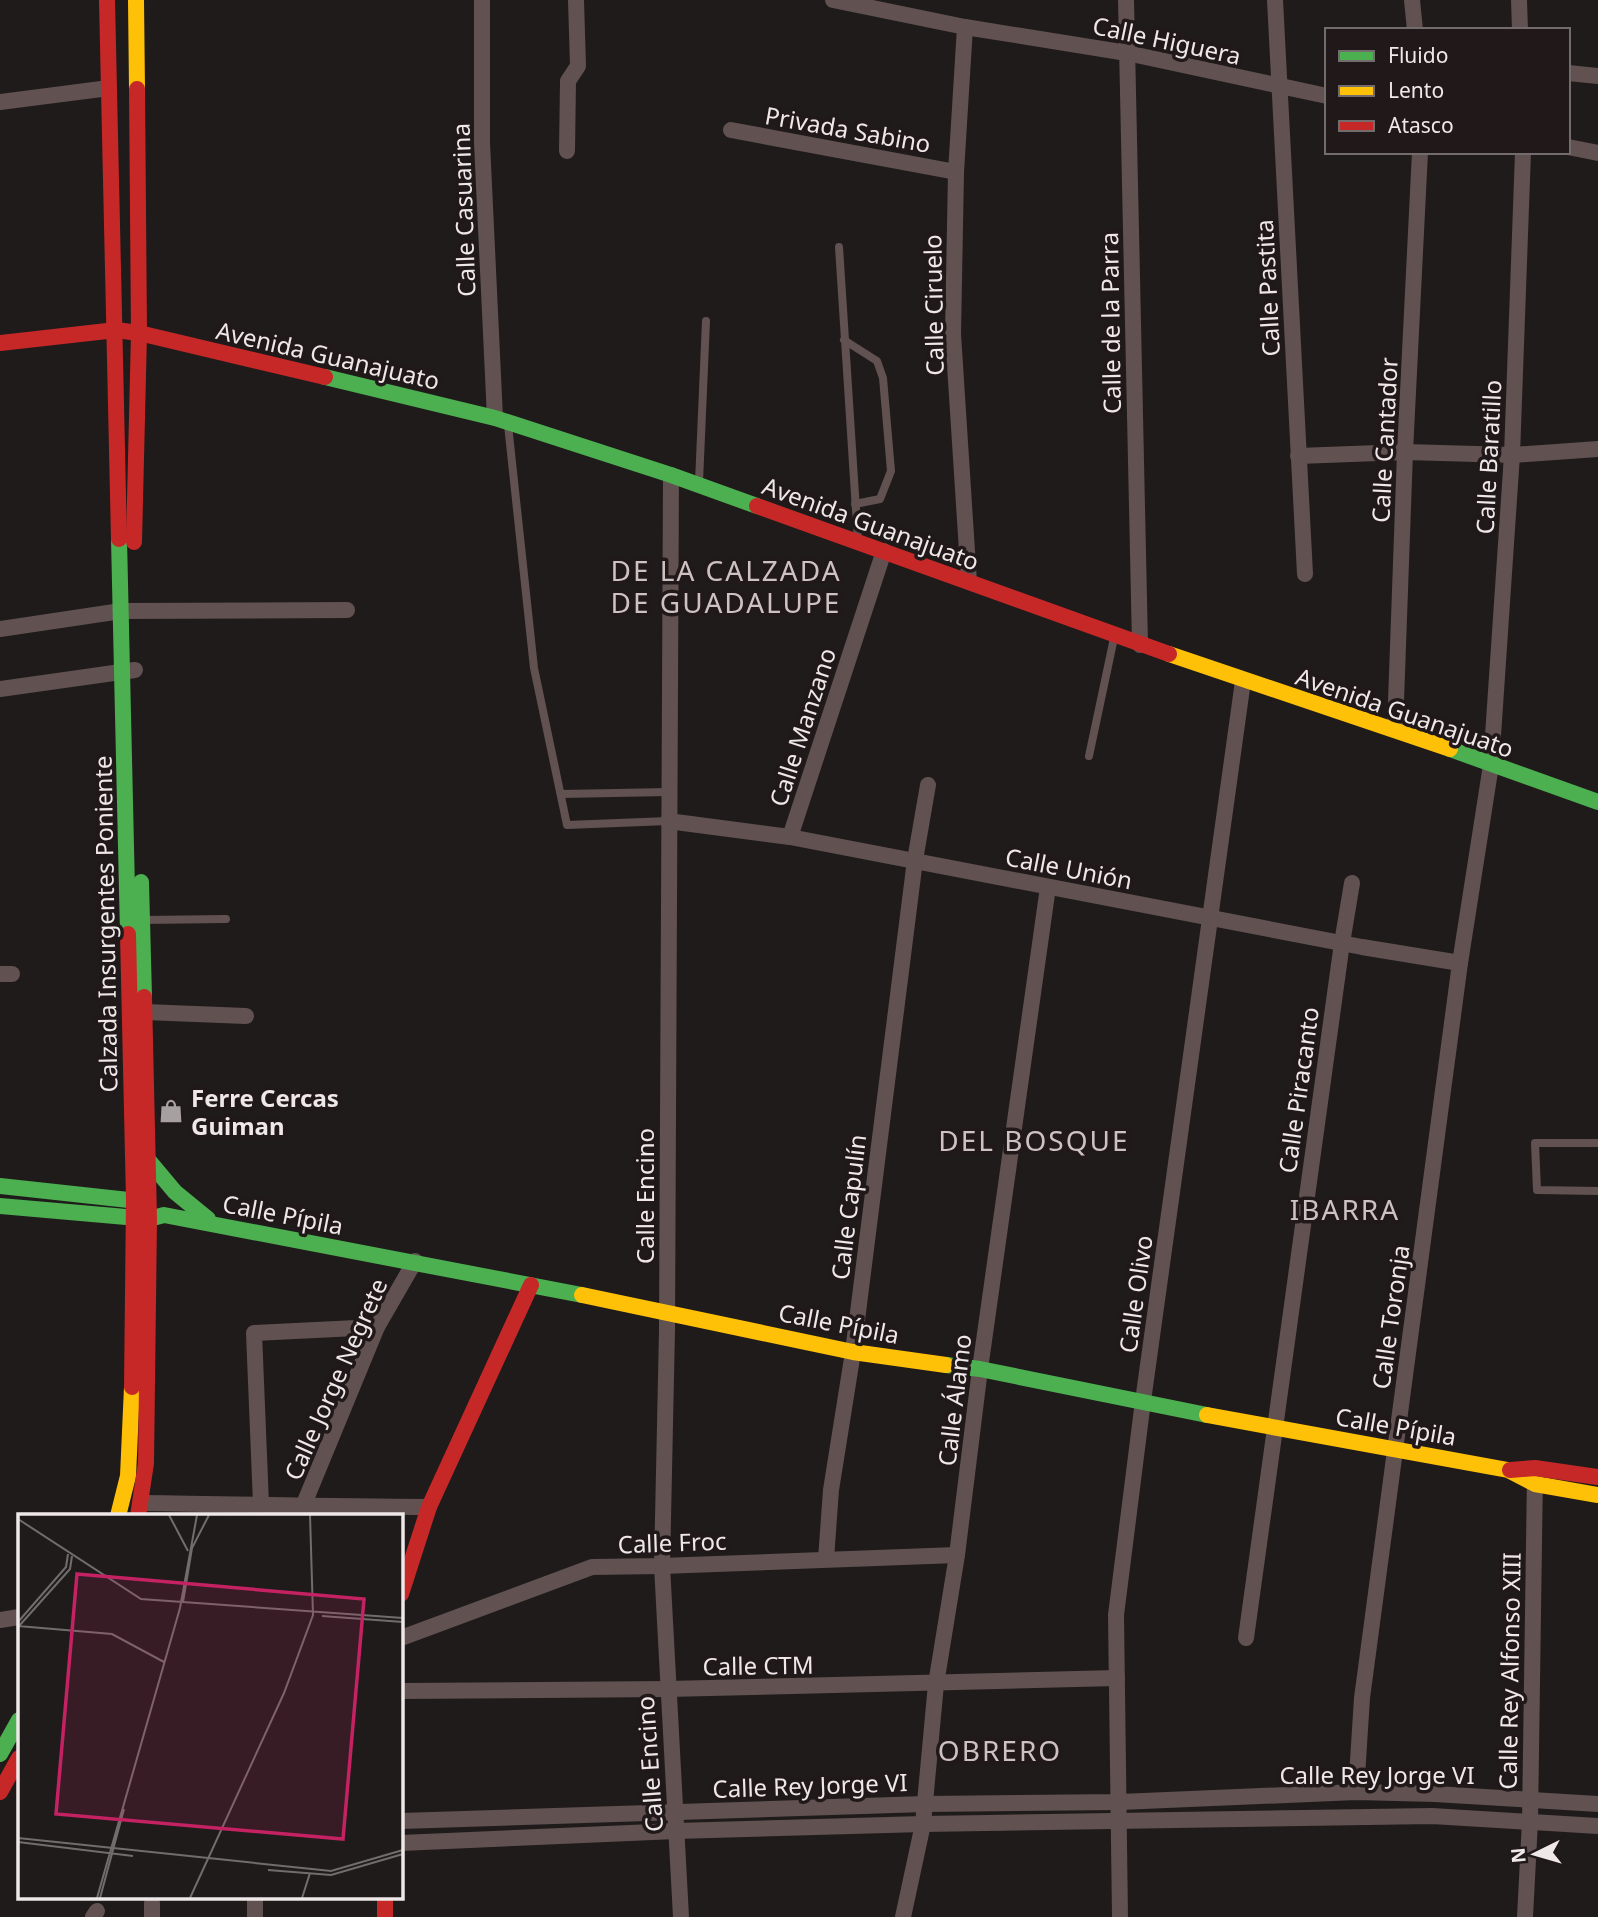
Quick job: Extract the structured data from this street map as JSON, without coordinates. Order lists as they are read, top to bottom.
{
  "streets": {
    "street": [
      "Calle Higuera",
      "Privada Sabino",
      "Calle Casuarina",
      "Calle Pastita",
      "Calle Ciruelo",
      "Calle de la Parra",
      "Avenida Guanajuato",
      "Calle Cantador",
      "Calle Baratillo",
      "Calle Manzano",
      "Calle Unión",
      "Calzada Insurgentes Poniente",
      "Calle Piracanto",
      "Calle Encino",
      "Calle Capulín",
      "Calle Pípila",
      "Calle Olivo",
      "Calle Toronja",
      "Calle Jorge Negrete",
      "Calle Álamo",
      "Calle Froc",
      "Calle CTM",
      "Calle Rey Alfonso XIII",
      "Calle Rey Jorge VI"
    ]
  },
  "crossings": [
    ["Calle Higuera", "Calle Pastita"],
    ["Calle Higuera", "Calle Ciruelo"],
    ["Calle Higuera", "Calle de la Parra"],
    ["Privada Sabino", "Calle Ciruelo"],
    ["Calle Casuarina", "Avenida Guanajuato"],
    ["Calle Ciruelo", "Avenida Guanajuato"],
    ["Calle de la Parra", "Avenida Guanajuato"],
    ["Avenida Guanajuato", "Calle Cantador"],
    ["Avenida Guanajuato", "Calle Baratillo"],
    ["Avenida Guanajuato", "Calle Manzano"],
    ["Avenida Guanajuato", "Calzada Insurgentes Poniente"],
    ["Avenida Guanajuato", "Calle Encino"],
    ["Avenida Guanajuato", "Calle Olivo"],
    ["Avenida Guanajuato", "Calle Toronja"],
    ["Calle Baratillo", "Calle Toronja"],
    ["Calle Manzano", "Calle Unión"],
    ["Calle Unión", "Calle Piracanto"],
    ["Calle Unión", "Calle Encino"],
    ["Calle Unión", "Calle Capulín"],
    ["Calle Unión", "Calle Olivo"],
    ["Calle Unión", "Calle Toronja"],
    ["Calle Unión", "Calle Álamo"],
    ["Calzada Insurgentes Poniente", "Calle Pípila"],
    ["Calle Piracanto", "Calle Pípila"],
    ["Calle Encino", "Calle Pípila"],
    ["Calle Encino", "Calle Froc"],
    ["Calle Encino", "Calle CTM"],
    ["Calle Encino", "Calle Rey Jorge VI"],
    ["Calle Capulín", "Calle Pípila"],
    ["Calle Capulín", "Calle Froc"],
    ["Calle Pípila", "Calle Olivo"],
    ["Calle Pípila", "Calle Toronja"],
    ["Calle Pípila", "Calle Jorge Negrete"],
    ["Calle Pípila", "Calle Álamo"],
    ["Calle Pípila", "Calle Rey Alfonso XIII"],
    ["Calle Olivo", "Calle CTM"],
    ["Calle Olivo", "Calle Rey Jorge VI"],
    ["Calle Toronja", "Calle Rey Jorge VI"],
    ["Calle Álamo", "Calle Froc"],
    ["Calle Álamo", "Calle CTM"],
    ["Calle Álamo", "Calle Rey Jorge VI"],
    ["Calle Rey Alfonso XIII", "Calle Rey Jorge VI"]
  ],
  "districts": [
    "DE LA CALZADA DE GUADALUPE",
    "DEL BOSQUE",
    "IBARRA",
    "OBRERO"
  ],
  "places": {
    "shop": ["Ferre Cercas Guiman"]
  },
  "legend": ["Fluido", "Lento", "Atasco"],
  "north": "left"
}
